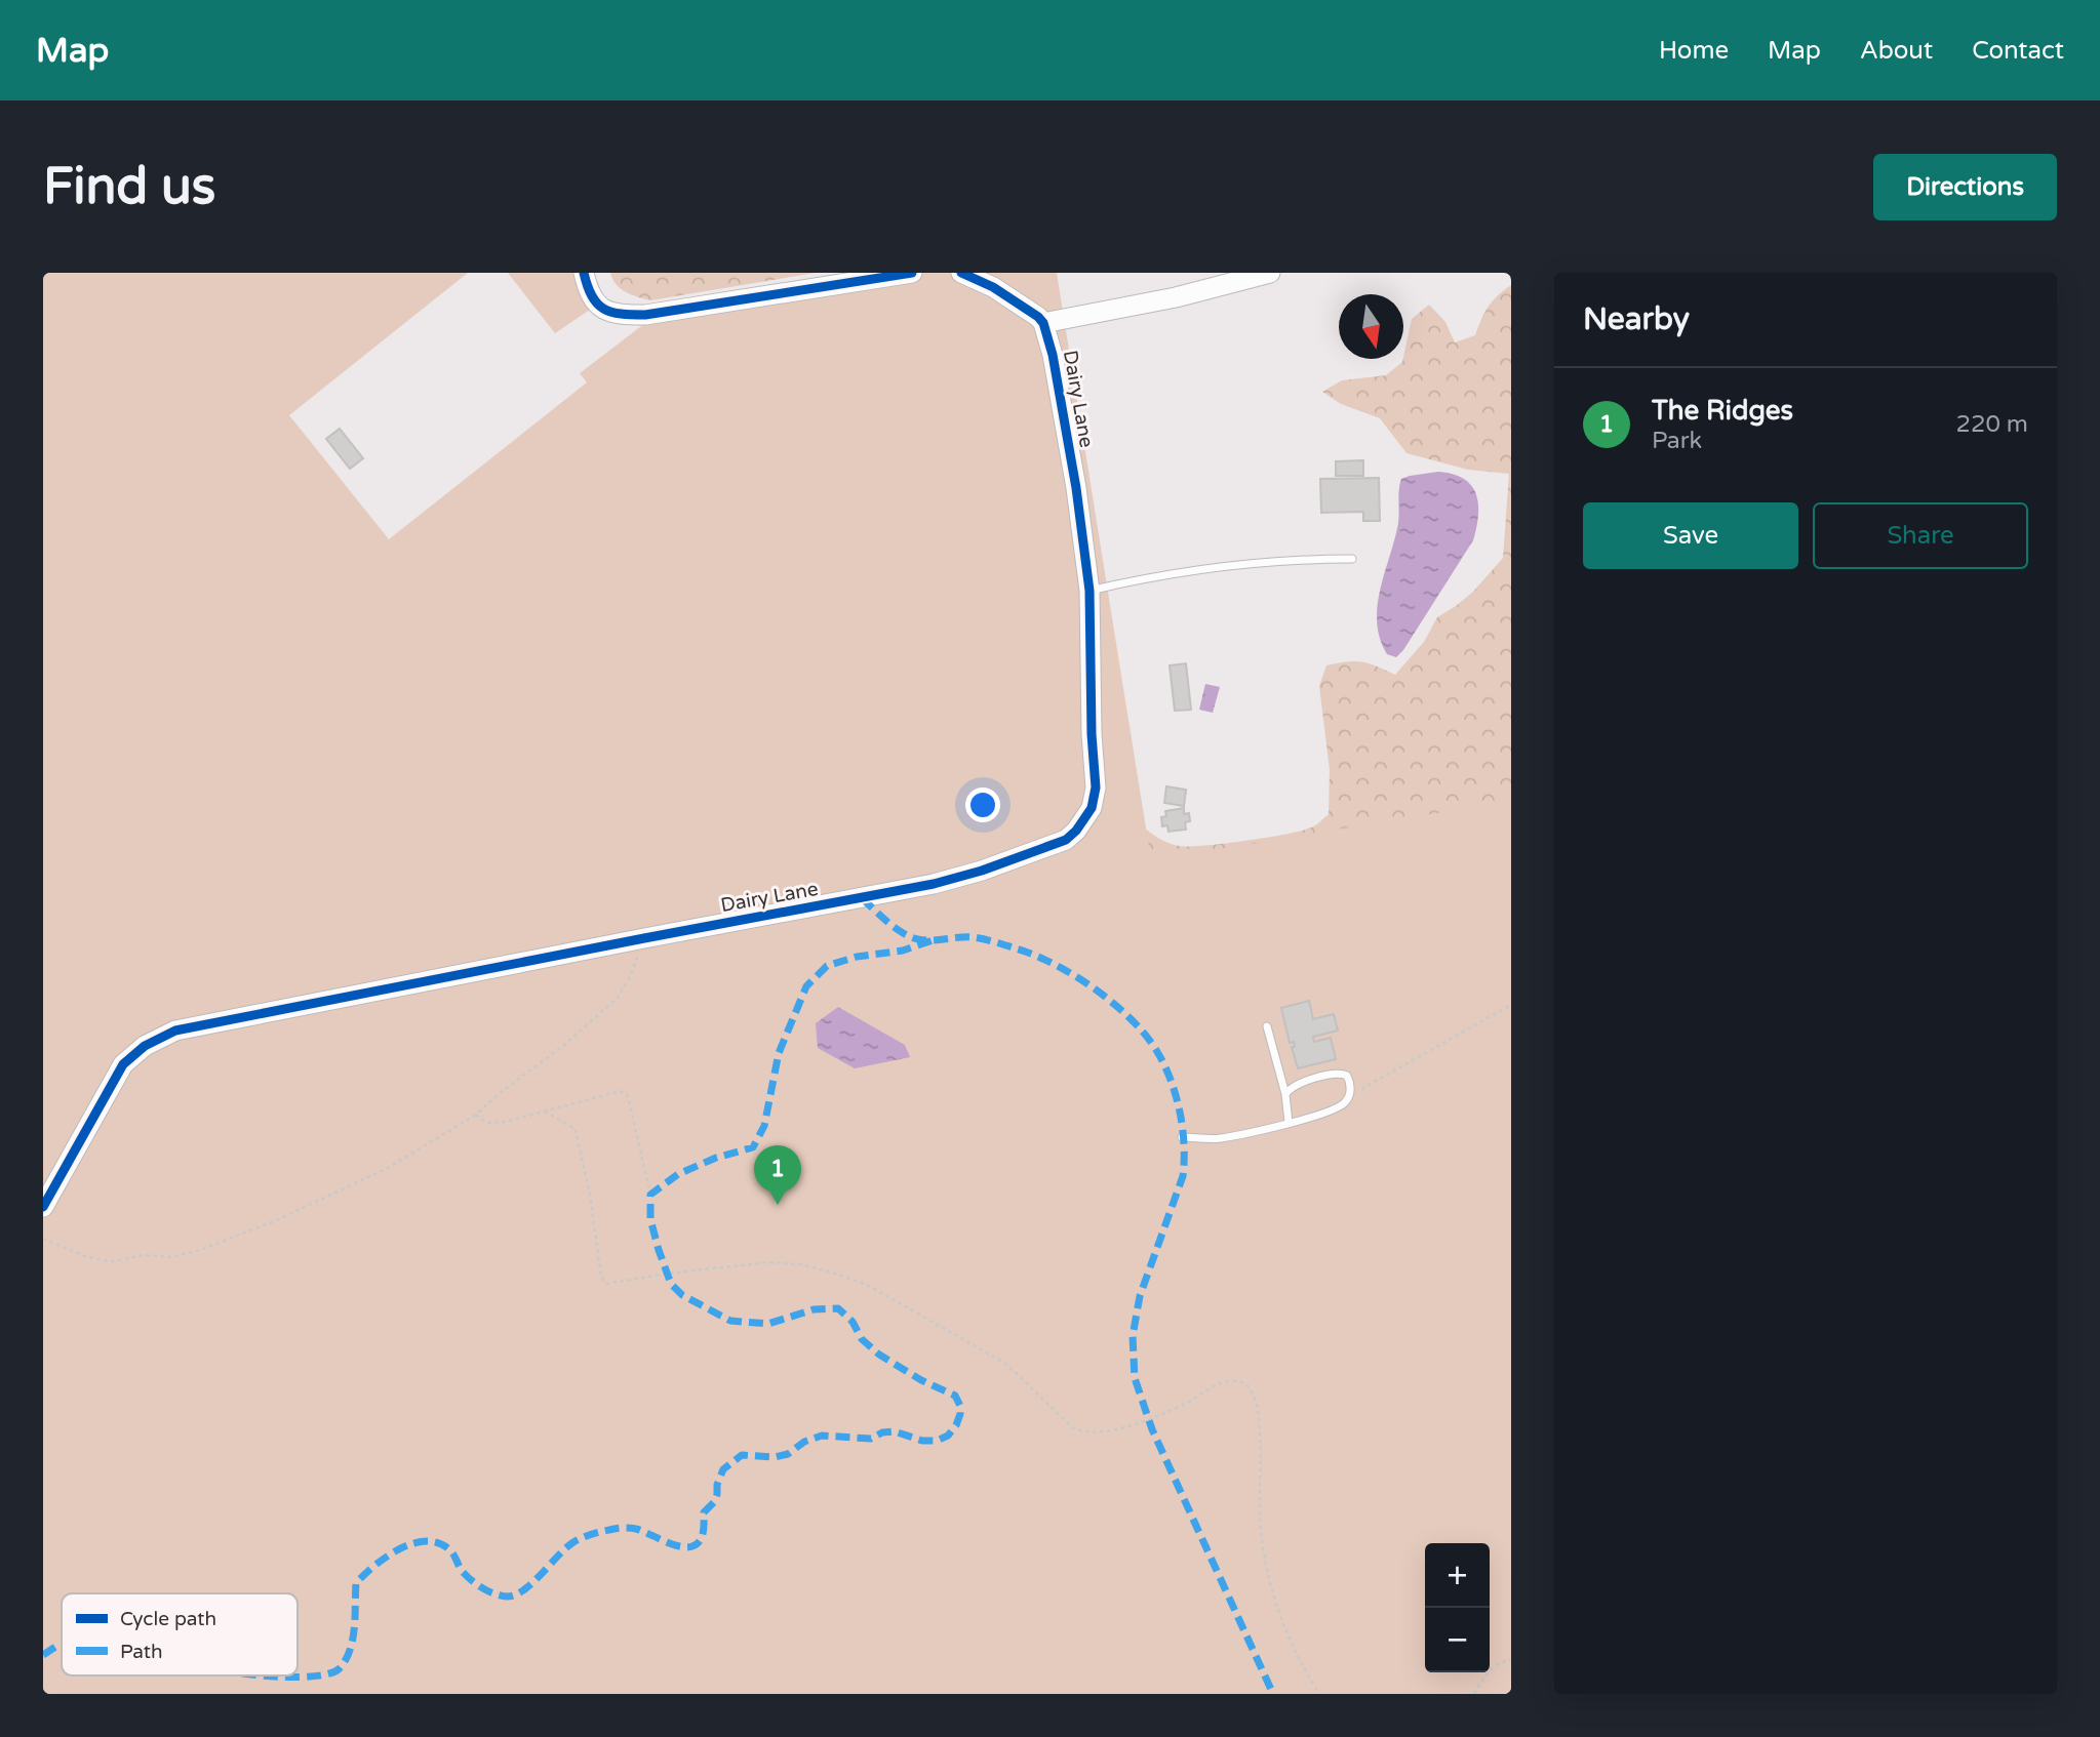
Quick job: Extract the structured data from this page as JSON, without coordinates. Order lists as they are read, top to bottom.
{
  "streets": {
    "street": ["Dairy Lane"]
  },
  "legend": ["Cycle path", "Path"],
  "north": "bottom",
  "page": {
    "header": "Map",
    "nav": [
      "Home",
      "Map",
      "About",
      "Contact"
    ],
    "buttons": [
      "Directions",
      ["Save", "Share"]
    ],
    "title": "Find us",
    "heading": "Nearby",
    "list": [
      {
        "mark": "1",
        "name": "The Ridges",
        "note": "Park",
        "value": "220 m"
      }
    ],
    "pins": "1",
    "map_buttons": ["+", "−"]
  }
}
